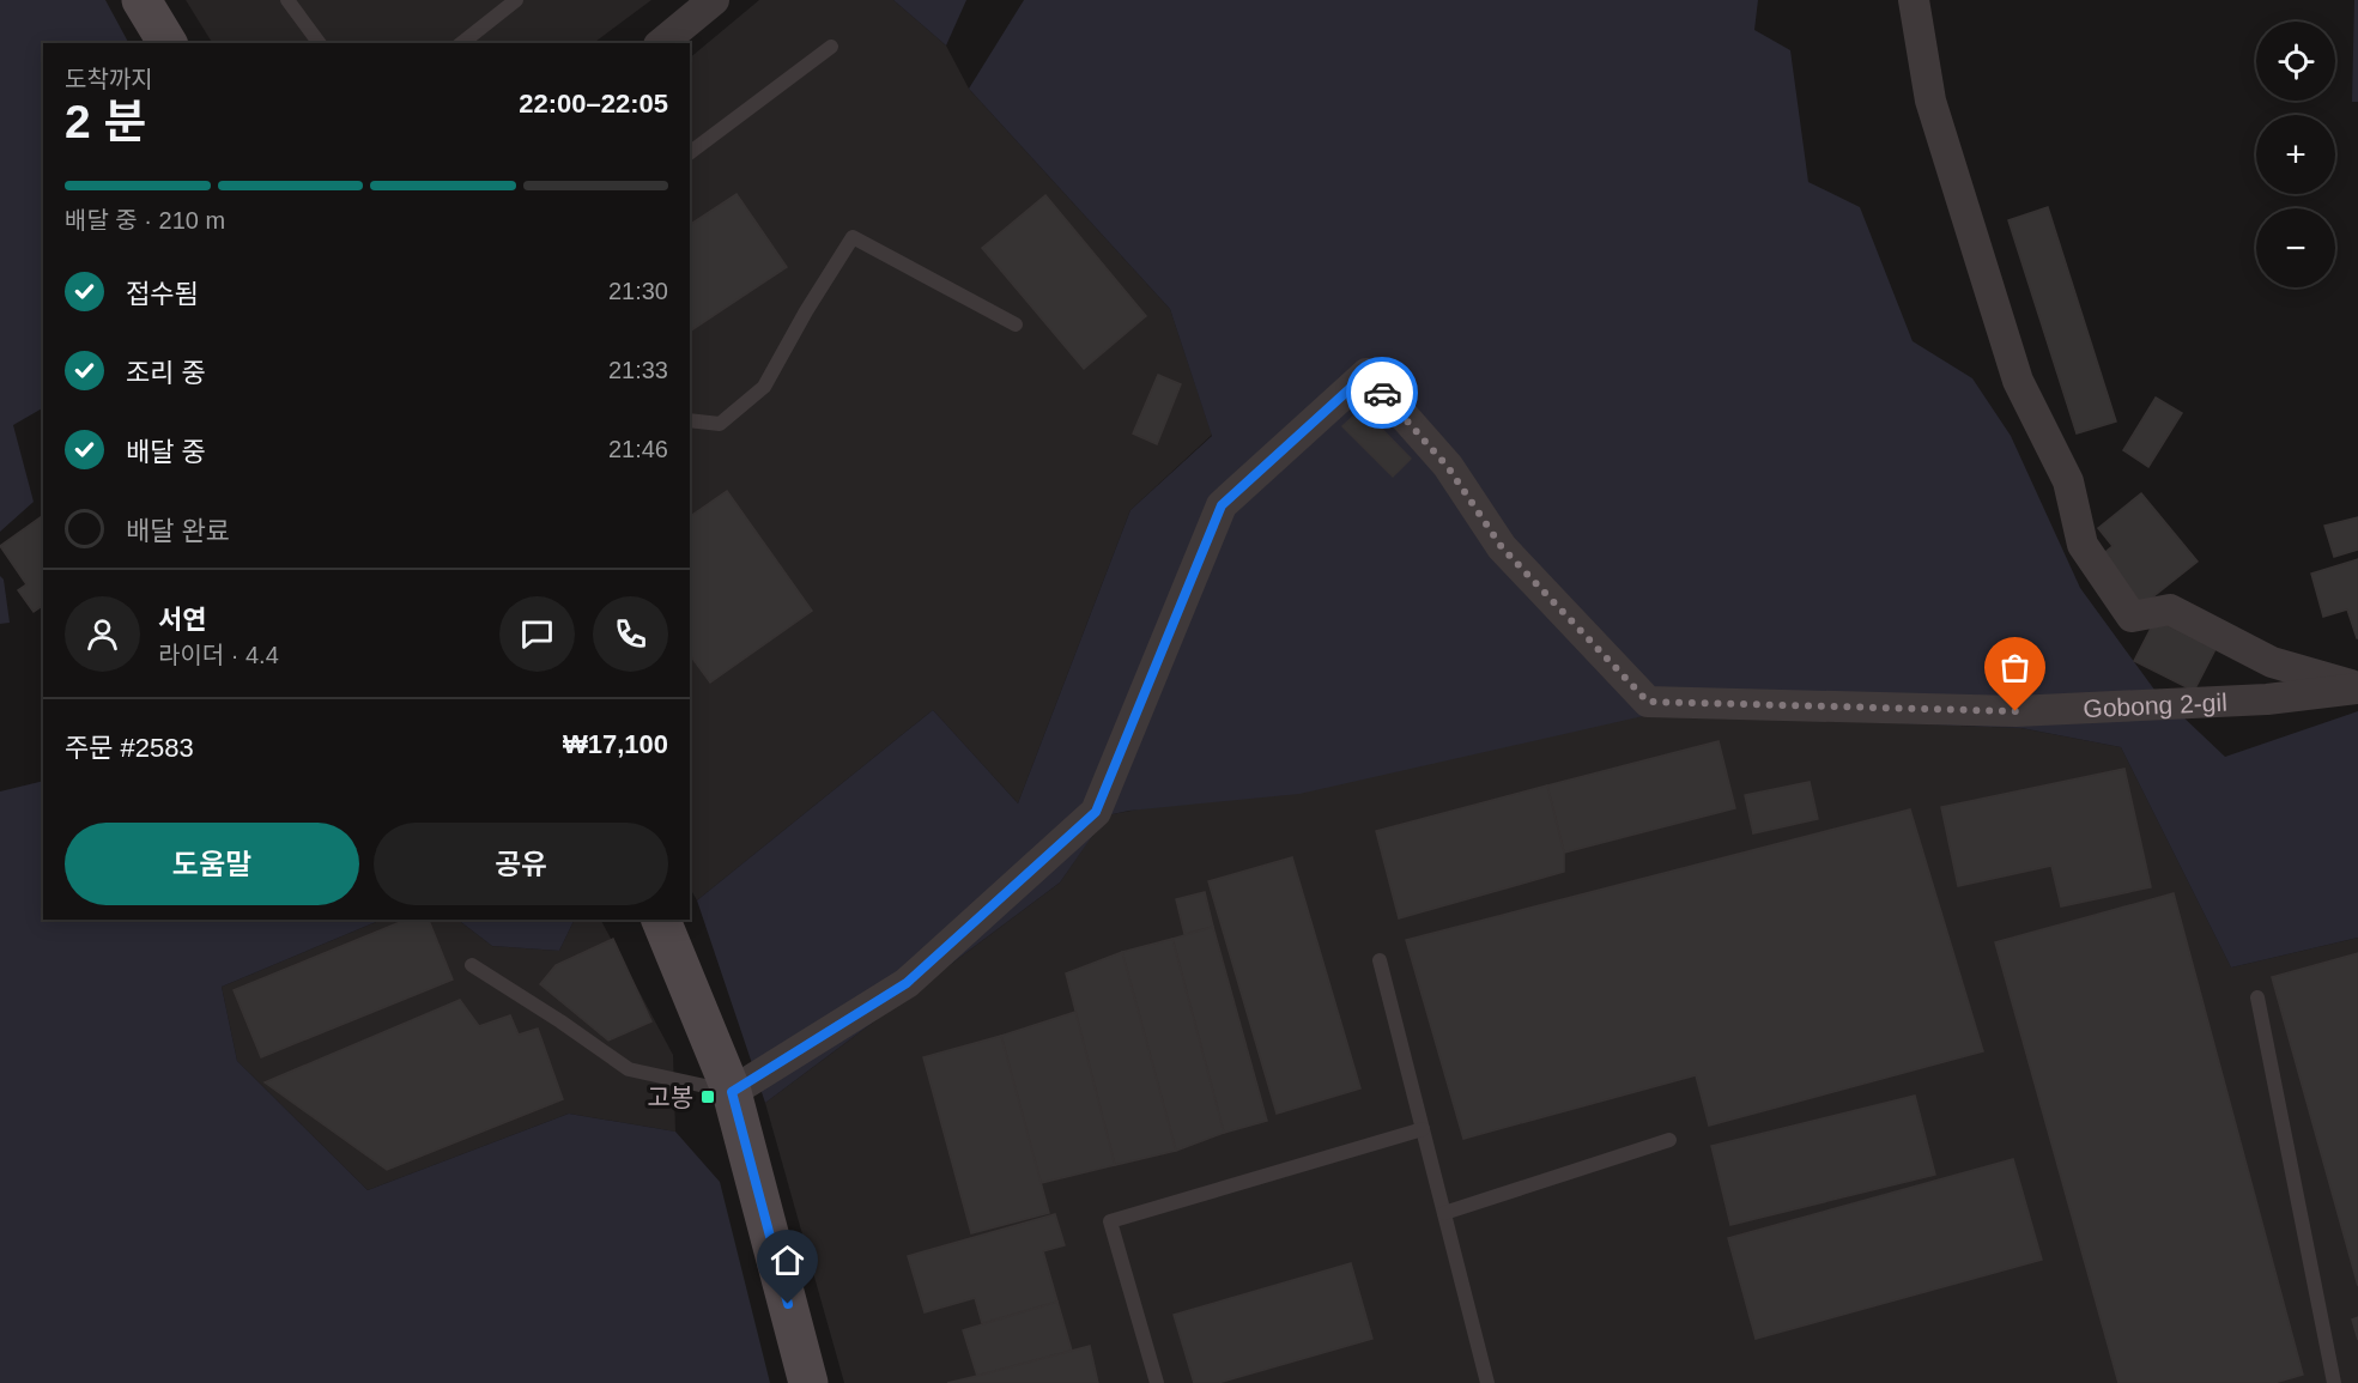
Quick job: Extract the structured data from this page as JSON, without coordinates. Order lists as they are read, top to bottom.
{
  "streets": {
    "street": ["Gobong 2-gil"]
  },
  "places": {
    "transit": ["고봉"]
  },
  "page": {
    "map_buttons": ["+", "−"],
    "heading": ["2 분", "도착까지", "22:00–22:05"],
    "panel": [
      "서연",
      "라이더 · 4.4",
      "주문 #2583",
      "₩17,100"
    ],
    "bar": "배달 중 · 210 m",
    "list": [
      ["접수됨", "21:30"],
      ["조리 중", "21:33"],
      ["배달 중", "21:46"],
      "배달 완료"
    ],
    "buttons": ["도움말", "공유"]
  }
}
